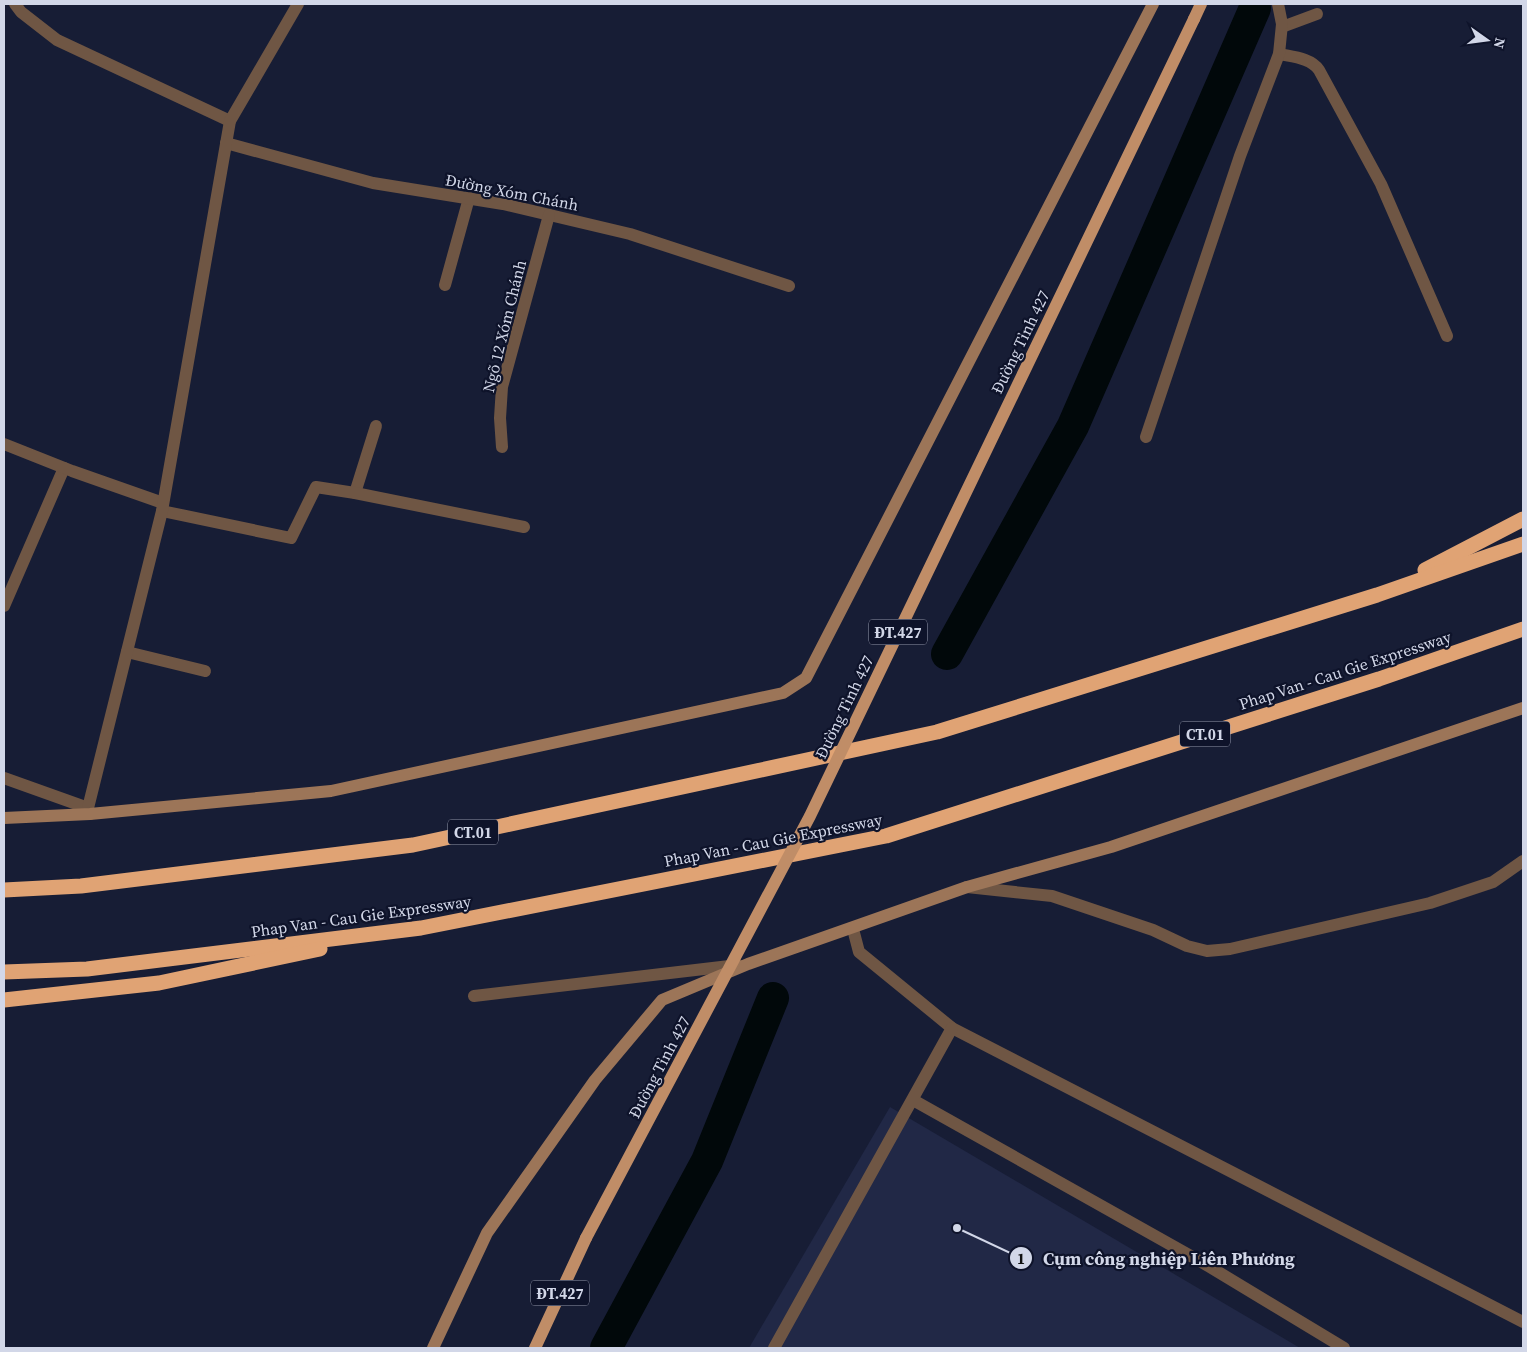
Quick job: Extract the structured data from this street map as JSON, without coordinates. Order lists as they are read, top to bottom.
{
  "streets": {
    "highway": ["Phap Van - Cau Gie Expressway", "CT.01"],
    "main road": ["Đường Tỉnh 427", "ĐT.427"],
    "street": ["Đường Xóm Chánh", "Ngõ 12 Xóm Chánh"]
  },
  "crossings": [
    ["Đường Xóm Chánh", "Ngõ 12 Xóm Chánh"]
  ],
  "places": ["Cụm công nghiệp Liên Phương"],
  "north": "right"
}
